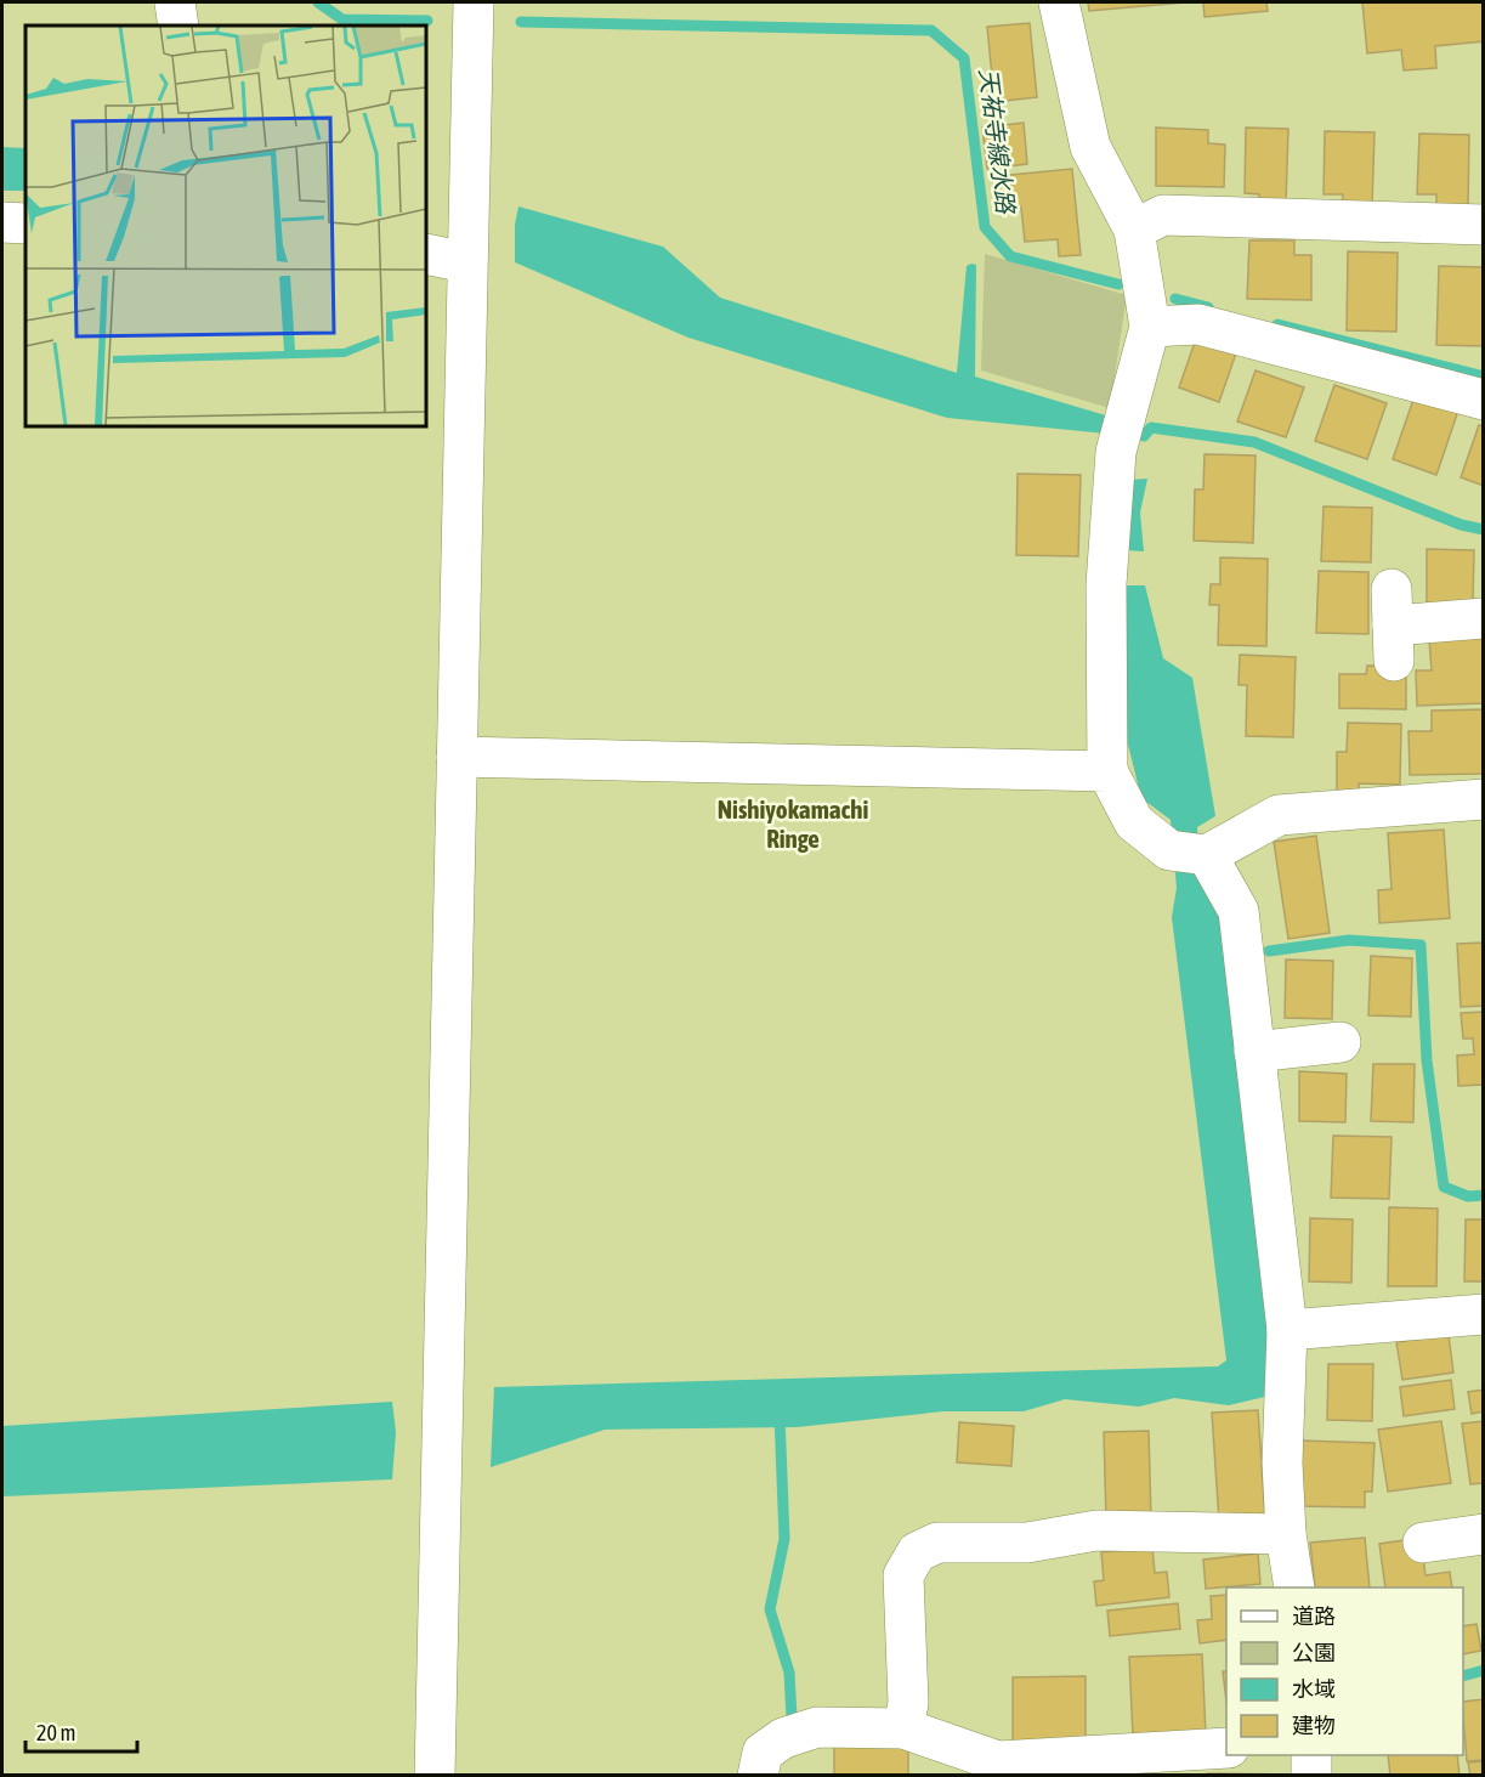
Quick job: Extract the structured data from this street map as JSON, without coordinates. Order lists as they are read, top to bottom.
{
  "districts": ["Nishiyokamachi Ringe"],
  "water": ["天祐寺線水路"],
  "legend": [
    "道路",
    "公園",
    "水域",
    "建物"
  ],
  "scale_bar": "20 m"
}
